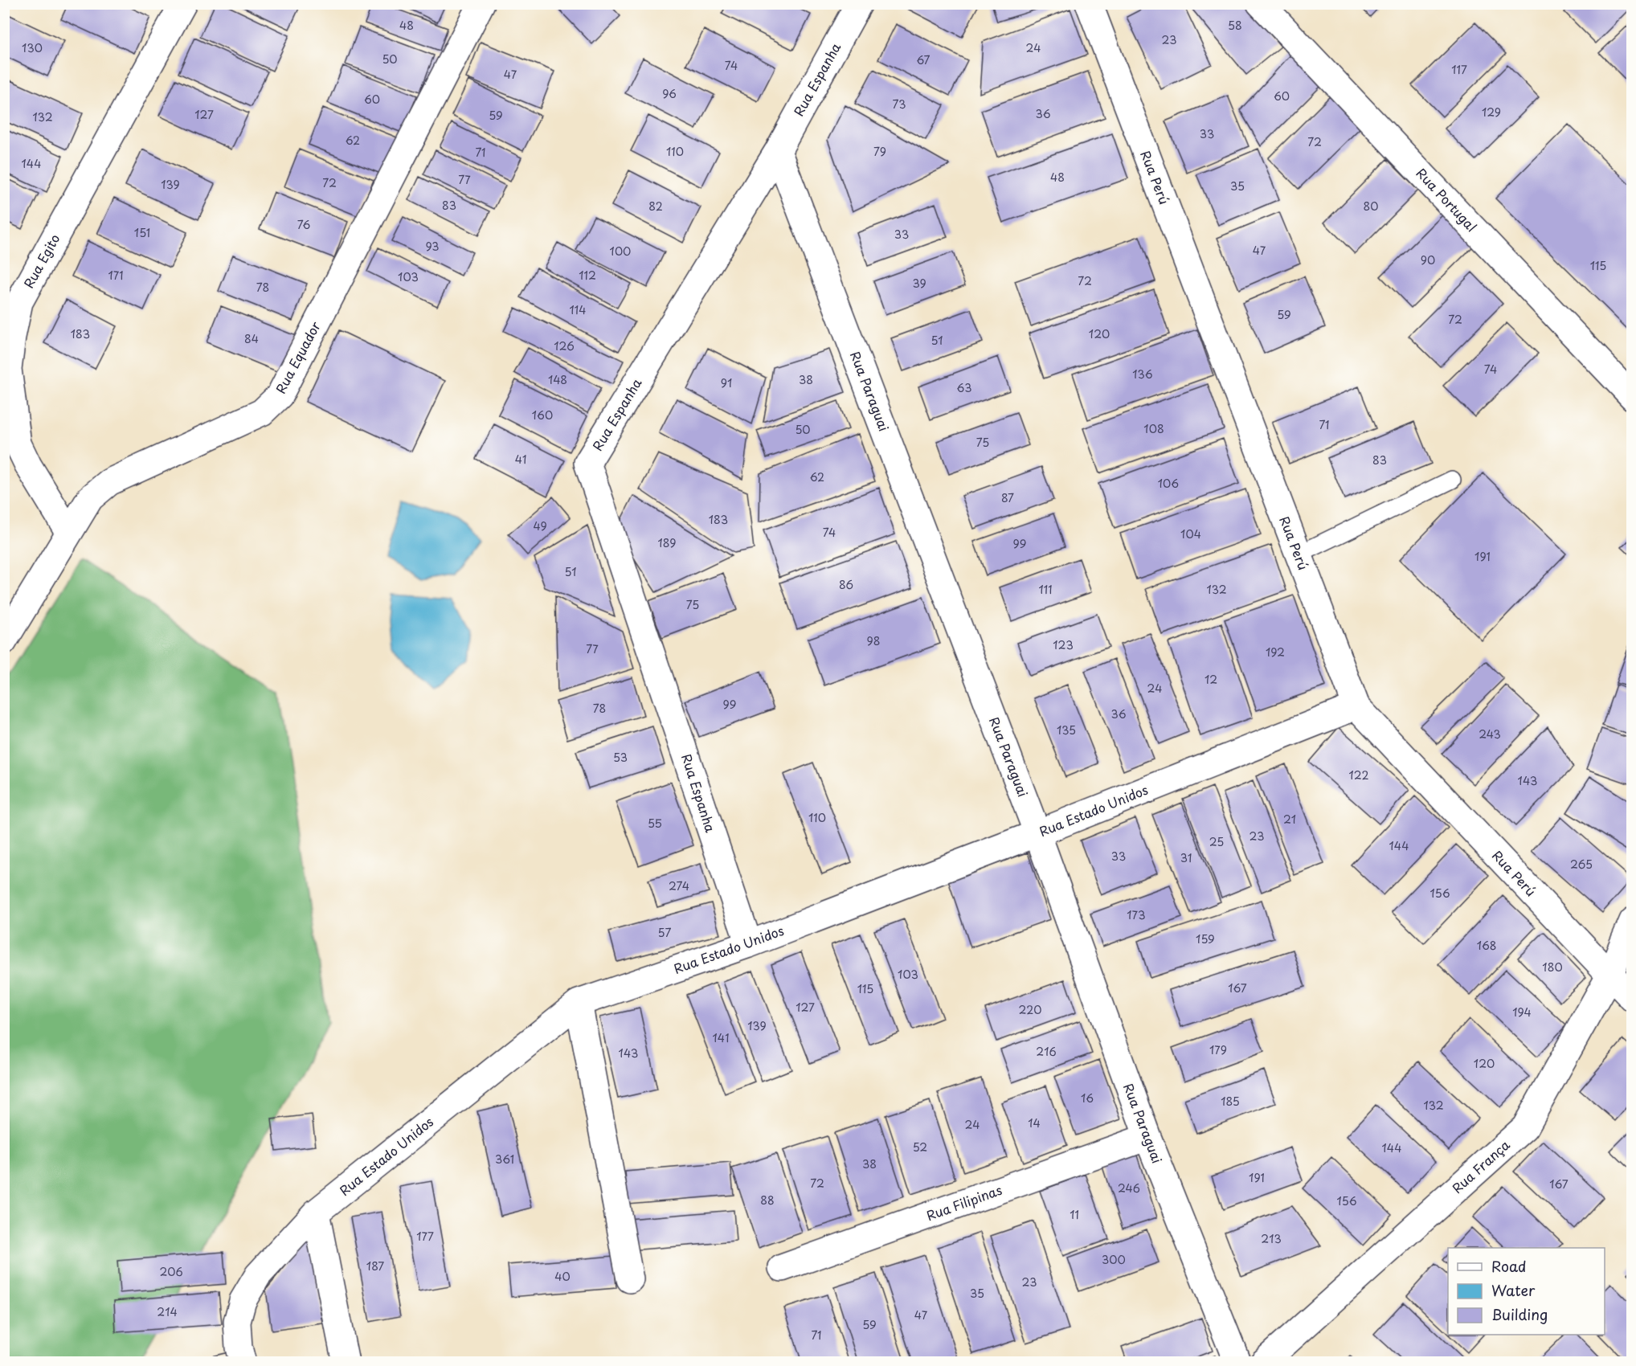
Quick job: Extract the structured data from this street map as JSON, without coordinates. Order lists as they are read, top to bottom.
{
  "streets": {
    "street": [
      "Rua Espanha",
      "Rua Perú",
      "Rua Portugal",
      "Rua Egito",
      "Rua Equador",
      "Rua Paraguai",
      "Rua Estado Unidos",
      "Rua França",
      "Rua Filipinas"
    ]
  },
  "crossings": [
    ["Rua Espanha", "Rua Paraguai"],
    ["Rua Espanha", "Rua Estado Unidos"],
    ["Rua Perú", "Rua Estado Unidos"],
    ["Rua Perú", "Rua França"],
    ["Rua Egito", "Rua Equador"],
    ["Rua Paraguai", "Rua Estado Unidos"],
    ["Rua Paraguai", "Rua Filipinas"]
  ],
  "house_numbers": [
    "48",
    "58",
    "23",
    "130",
    "24",
    "50",
    "67",
    "74",
    "117",
    "47",
    "96",
    "60",
    "60",
    "73",
    "129",
    "36",
    "127",
    "59",
    "132",
    "33",
    "62",
    "72",
    "110",
    "79",
    "71",
    "144",
    "48",
    "77",
    "72",
    "139",
    "35",
    "83",
    "82",
    "80",
    "76",
    "151",
    "33",
    "93",
    "47",
    "100",
    "90",
    "115",
    "171",
    "112",
    "103",
    "72",
    "39",
    "78",
    "114",
    "59",
    "72",
    "183",
    "120",
    "84",
    "51",
    "126",
    "74",
    "136",
    "148",
    "38",
    "91",
    "63",
    "160",
    "71",
    "108",
    "50",
    "75",
    "41",
    "83",
    "62",
    "106",
    "87",
    "183",
    "49",
    "74",
    "104",
    "189",
    "99",
    "191",
    "51",
    "86",
    "111",
    "132",
    "75",
    "98",
    "123",
    "77",
    "192",
    "12",
    "24",
    "99",
    "78",
    "36",
    "135",
    "243",
    "53",
    "122",
    "143",
    "110",
    "21",
    "55",
    "23",
    "25",
    "144",
    "33",
    "31",
    "265",
    "274",
    "156",
    "173",
    "57",
    "159",
    "168",
    "180",
    "103",
    "167",
    "115",
    "127",
    "220",
    "194",
    "139",
    "141",
    "179",
    "216",
    "143",
    "120",
    "16",
    "185",
    "132",
    "14",
    "24",
    "52",
    "144",
    "361",
    "38",
    "191",
    "72",
    "167",
    "246",
    "88",
    "156",
    "11",
    "177",
    "213",
    "300",
    "187",
    "206",
    "40",
    "23",
    "35",
    "214",
    "47",
    "59",
    "71"
  ],
  "legend": ["Road", "Water", "Building"]
}
